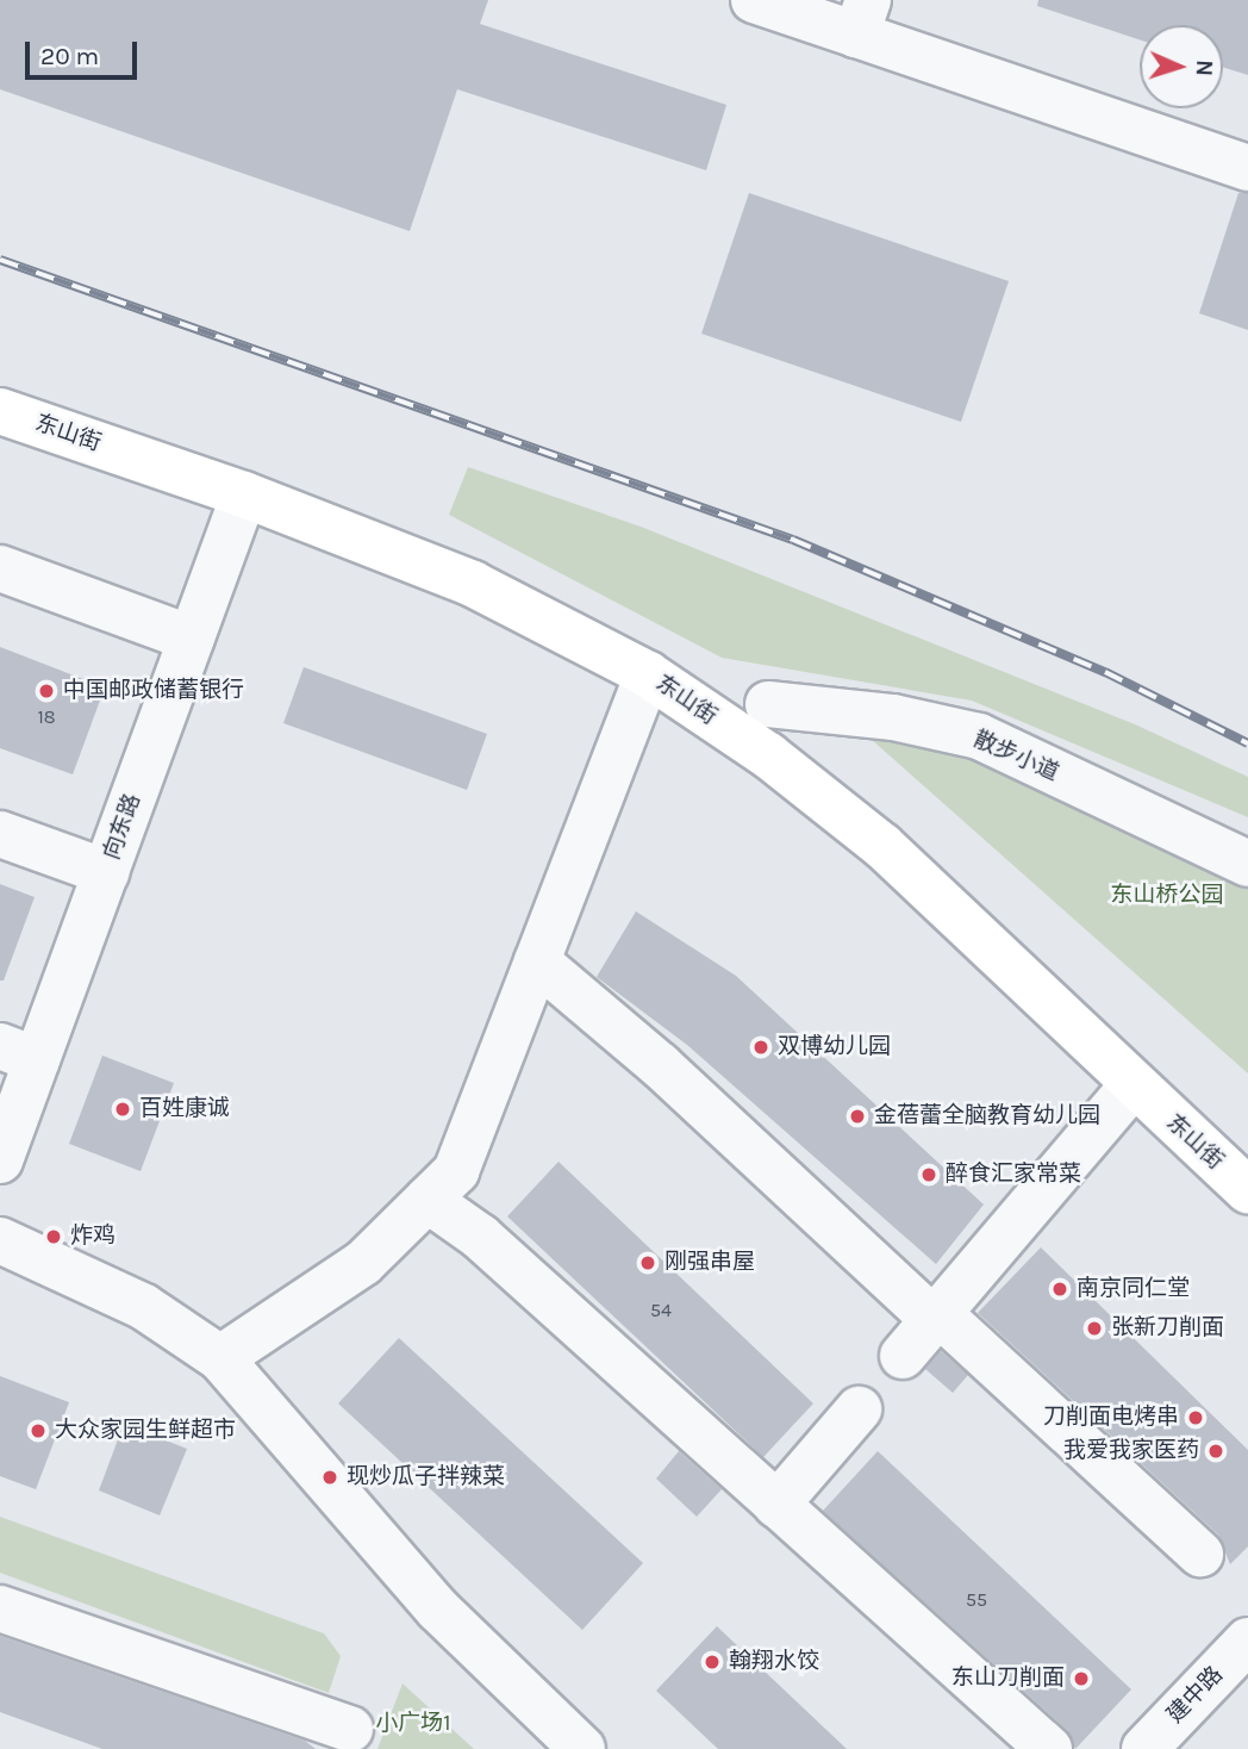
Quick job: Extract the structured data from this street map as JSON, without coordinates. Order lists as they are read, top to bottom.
{
  "streets": {
    "main road": ["东山街"],
    "street": ["散步小道", "向东路", "建中路"]
  },
  "crossings": [
    ["东山街", "向东路"]
  ],
  "parks": ["东山桥公园", "小广场1"],
  "places": [
    "中国邮政储蓄银行",
    "双博幼儿园",
    "百姓康诚",
    "金蓓蕾全脑教育幼儿园",
    "醉食汇家常菜",
    "炸鸡",
    "刚强串屋",
    "南京同仁堂",
    "张新刀削面",
    "刀削面电烤串",
    "大众家园生鲜超市",
    "我爱我家医药",
    "现炒瓜子拌辣菜",
    "翰翔水饺",
    "东山刀削面"
  ],
  "house_numbers": ["18", "54", "55"],
  "scale_bar": "20 m",
  "north": "right"
}
